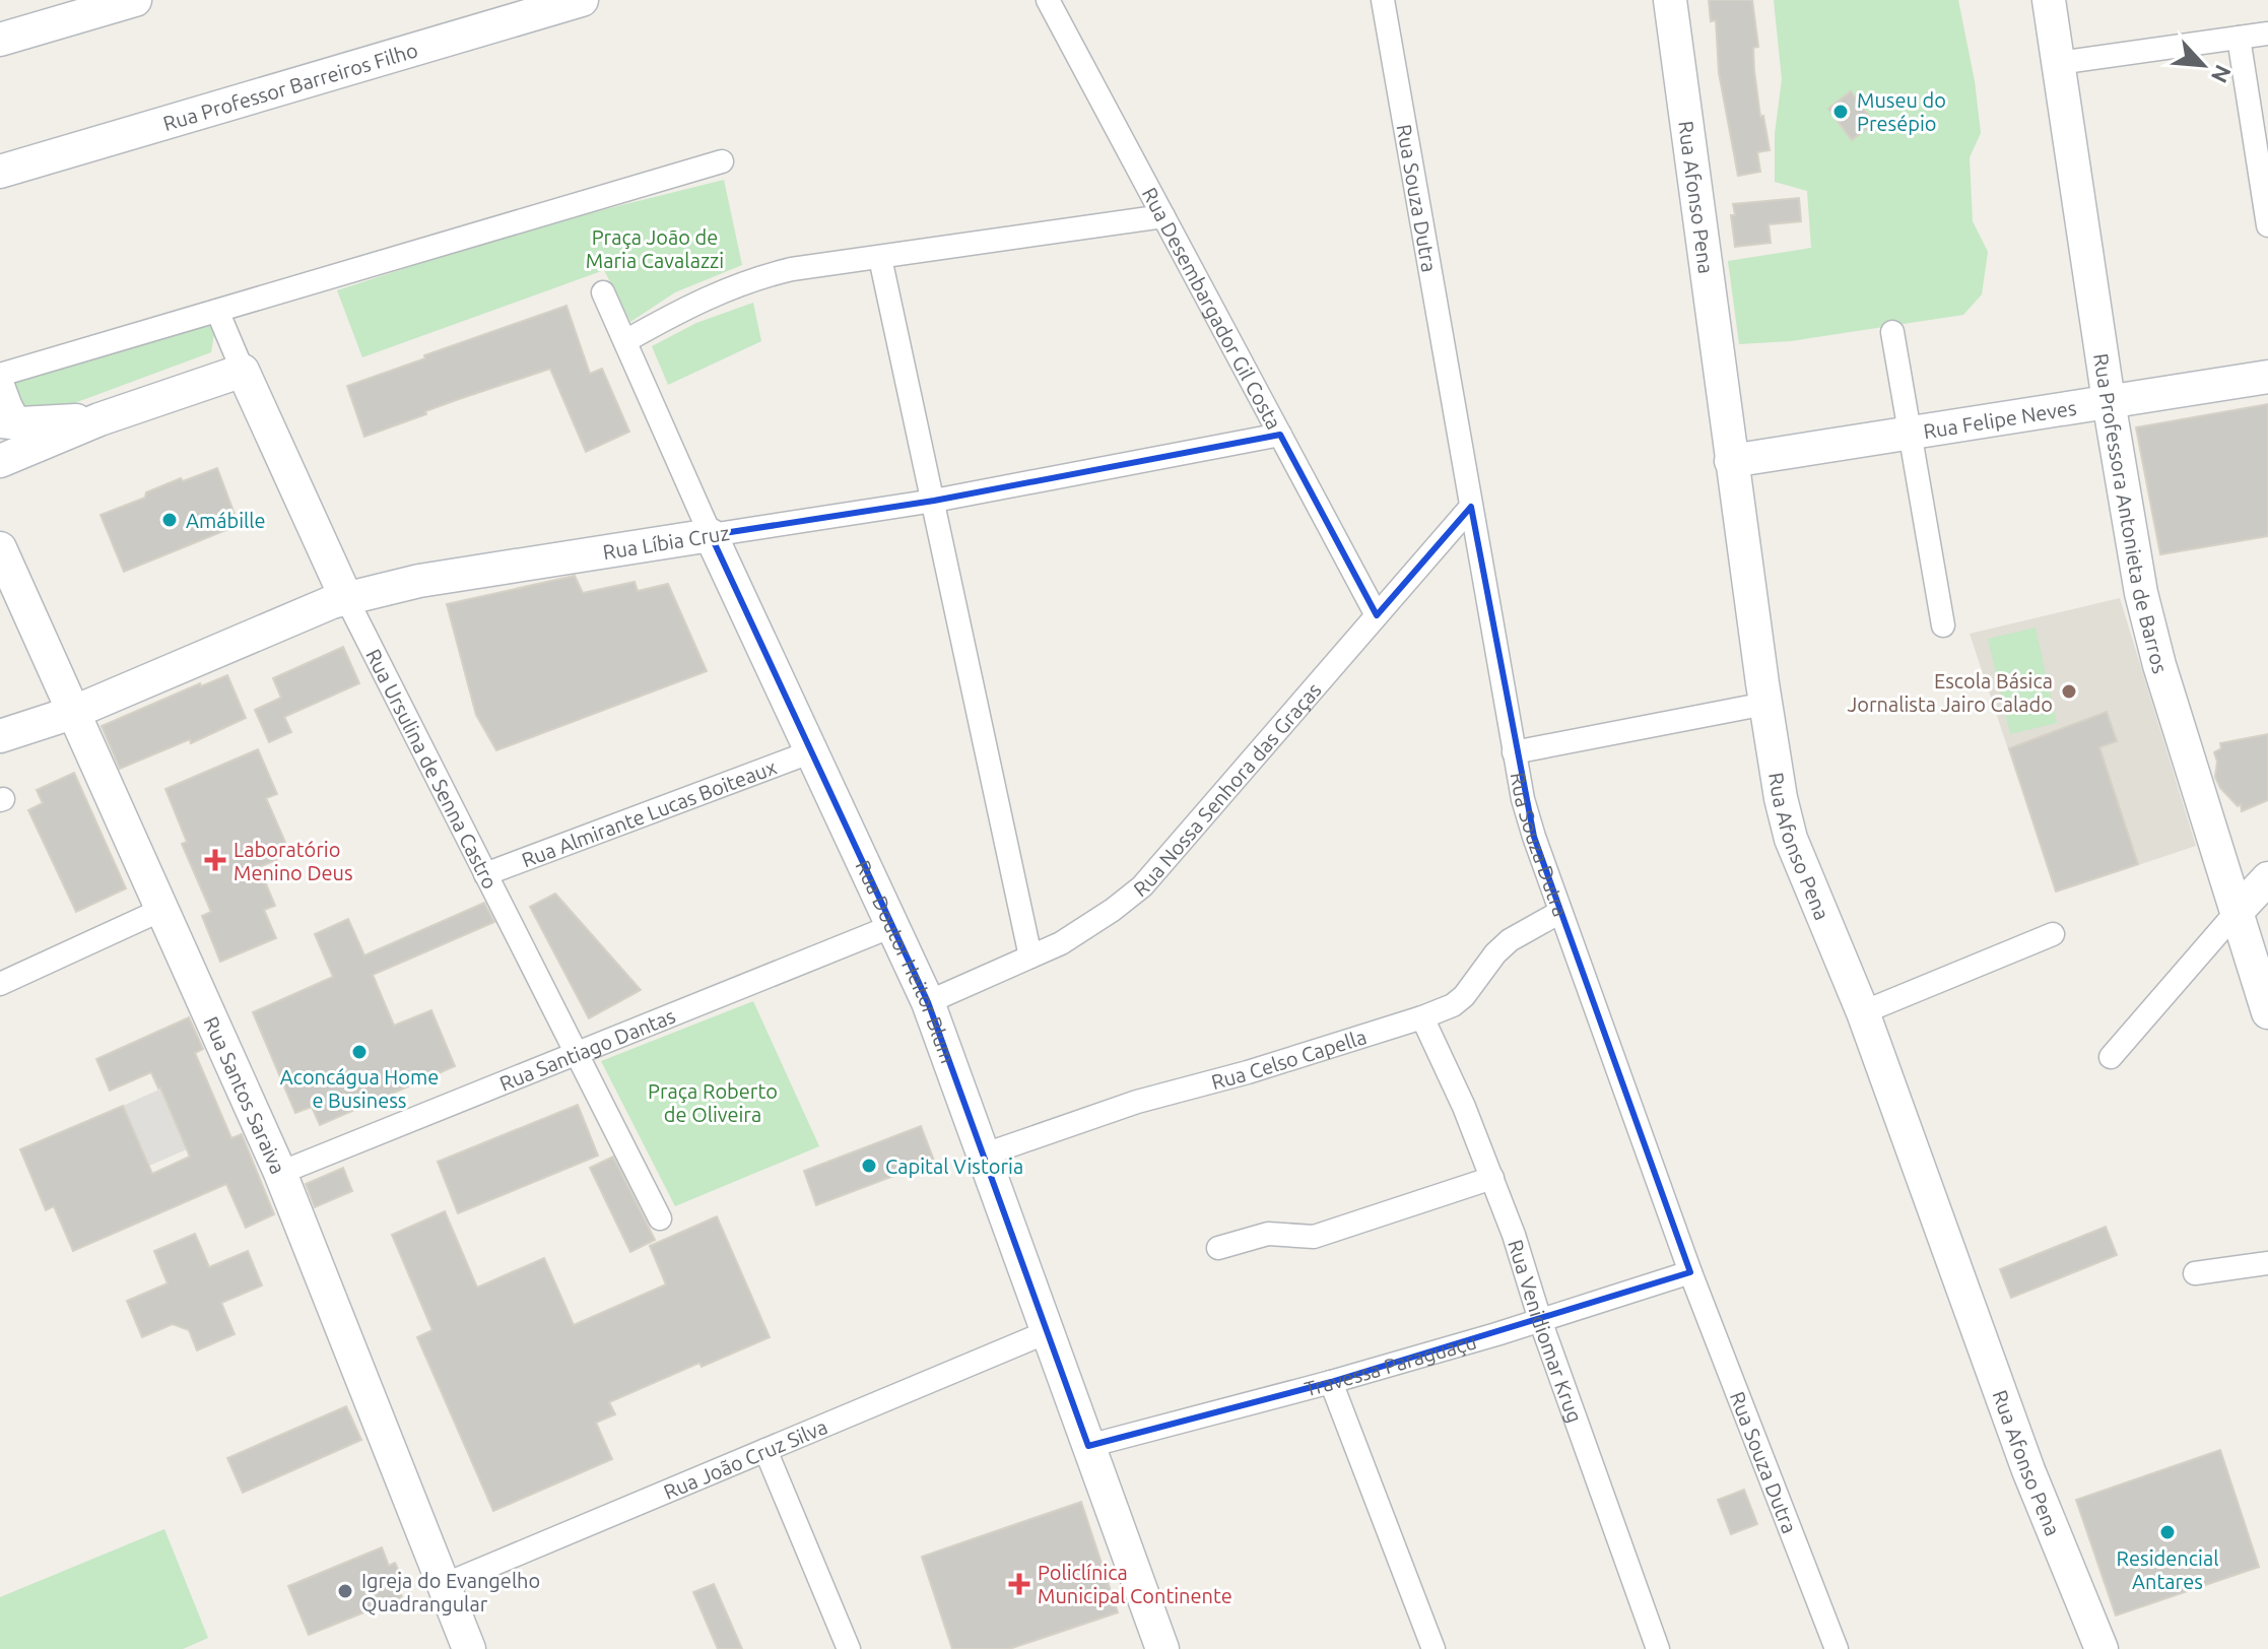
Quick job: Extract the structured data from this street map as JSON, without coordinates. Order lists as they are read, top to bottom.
{
  "streets": {
    "street": [
      "Rua Professor Barreiros Filho",
      "Rua Souza Dutra",
      "Rua Afonso Pena",
      "Rua Desembargador Gil Costa",
      "Rua Felipe Neves",
      "Rua Professora Antonieta de Barros",
      "Rua Líbia Cruz",
      "Rua Ursulina de Senna Castro",
      "Rua Nossa Senhora das Graças",
      "Rua Almirante Lucas Boiteaux",
      "Rua Doutor Heitor Blum",
      "Rua Santiago Dantas",
      "Rua Celso Capella",
      "Rua Santos Saraiva",
      "Rua Venidiomar Krug",
      "Travessa Paraguaçu",
      "Rua João Cruz Silva"
    ]
  },
  "crossings": [
    ["Rua Souza Dutra", "Rua Nossa Senhora das Graças"],
    ["Rua Souza Dutra", "Rua Celso Capella"],
    ["Rua Souza Dutra", "Travessa Paraguaçu"],
    ["Rua Afonso Pena", "Rua Felipe Neves"],
    ["Rua Desembargador Gil Costa", "Rua Líbia Cruz"],
    ["Rua Desembargador Gil Costa", "Rua Nossa Senhora das Graças"],
    ["Rua Felipe Neves", "Rua Professora Antonieta de Barros"],
    ["Rua Líbia Cruz", "Rua Ursulina de Senna Castro"],
    ["Rua Líbia Cruz", "Rua Doutor Heitor Blum"],
    ["Rua Líbia Cruz", "Rua Santos Saraiva"],
    ["Rua Ursulina de Senna Castro", "Rua Almirante Lucas Boiteaux"],
    ["Rua Ursulina de Senna Castro", "Rua Santiago Dantas"],
    ["Rua Nossa Senhora das Graças", "Rua Doutor Heitor Blum"],
    ["Rua Almirante Lucas Boiteaux", "Rua Doutor Heitor Blum"],
    ["Rua Doutor Heitor Blum", "Rua Santiago Dantas"],
    ["Rua Doutor Heitor Blum", "Rua Celso Capella"],
    ["Rua Doutor Heitor Blum", "Travessa Paraguaçu"],
    ["Rua Doutor Heitor Blum", "Rua João Cruz Silva"],
    ["Rua Santiago Dantas", "Rua Santos Saraiva"],
    ["Rua Celso Capella", "Rua Venidiomar Krug"],
    ["Rua Santos Saraiva", "Rua João Cruz Silva"],
    ["Rua Venidiomar Krug", "Travessa Paraguaçu"]
  ],
  "parks": ["Praça João de Maria Cavalazzi", "Praça Roberto de Oliveira"],
  "places": {
    "other": [
      "Museu do Presépio",
      "Amábille",
      "Escola Básica Jornalista Jairo Calado",
      "Aconcágua Home e Business",
      "Capital Vistoria",
      "Residencial Antares",
      "Igreja do Evangelho Quadrangular"
    ],
    "health": ["Laboratório Menino Deus", "Policlínica Municipal Continente"]
  },
  "north": "bottom right"
}
